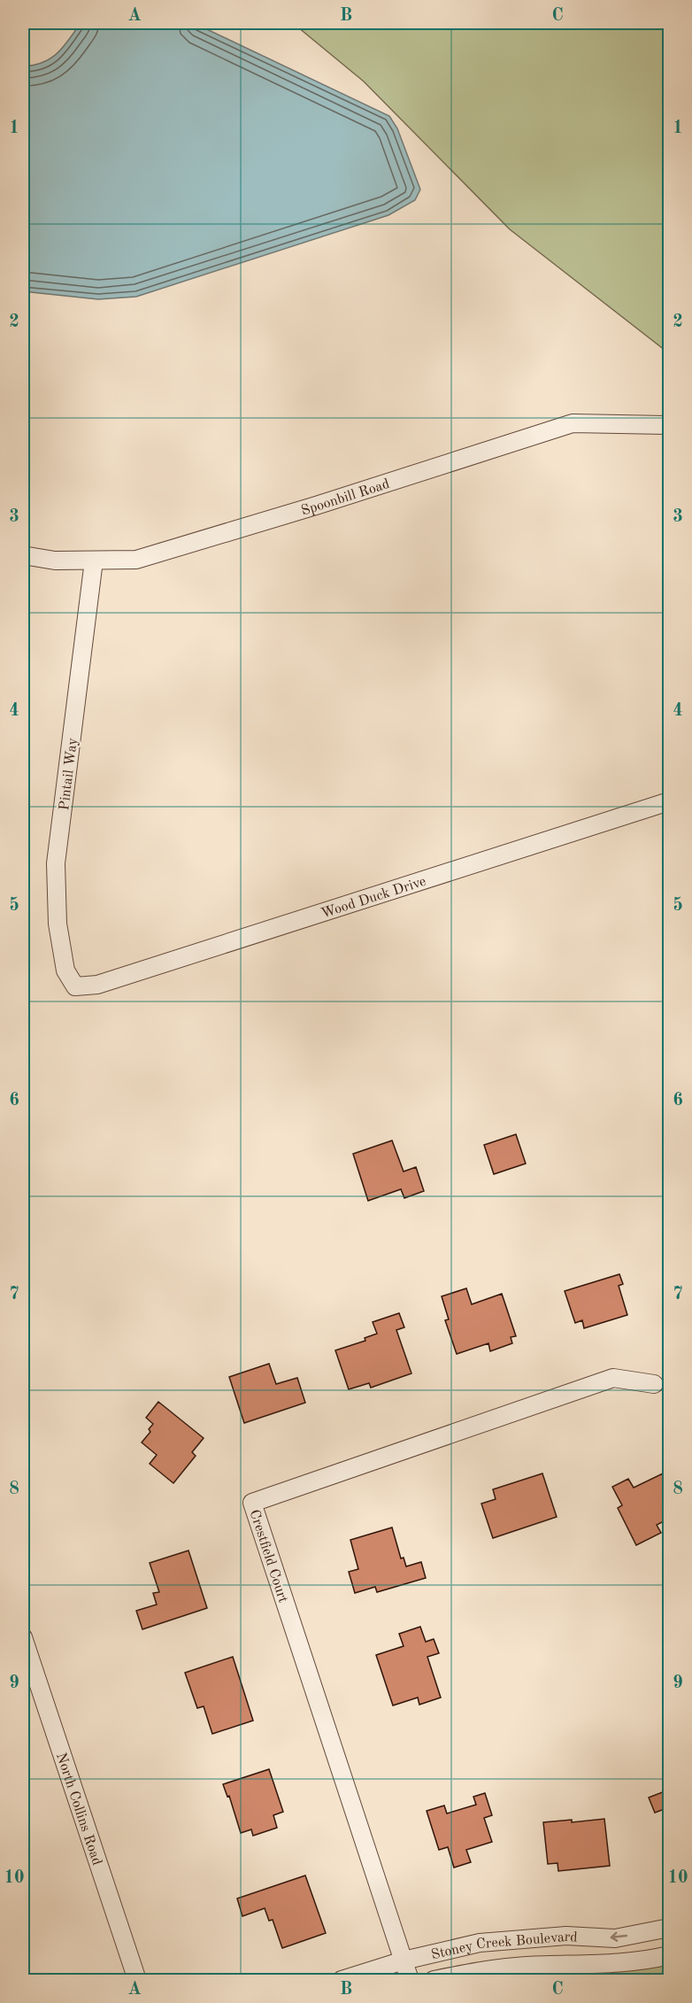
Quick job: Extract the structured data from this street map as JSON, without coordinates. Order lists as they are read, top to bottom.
{
  "streets": {
    "street": [
      "Spoonbill Road",
      "Pintail Way",
      "Wood Duck Drive",
      "Crestfield Court",
      "North Collins Road",
      "Stoney Creek Boulevard"
    ]
  },
  "crossings": [
    ["Spoonbill Road", "Pintail Way"],
    ["Pintail Way", "Wood Duck Drive"],
    ["Crestfield Court", "Stoney Creek Boulevard"]
  ],
  "grid": {
    "columns": ["A", "B", "C"],
    "rows": [
      "1",
      "2",
      "3",
      "4",
      "5",
      "6",
      "7",
      "8",
      "9",
      "10"
    ]
  }
}
